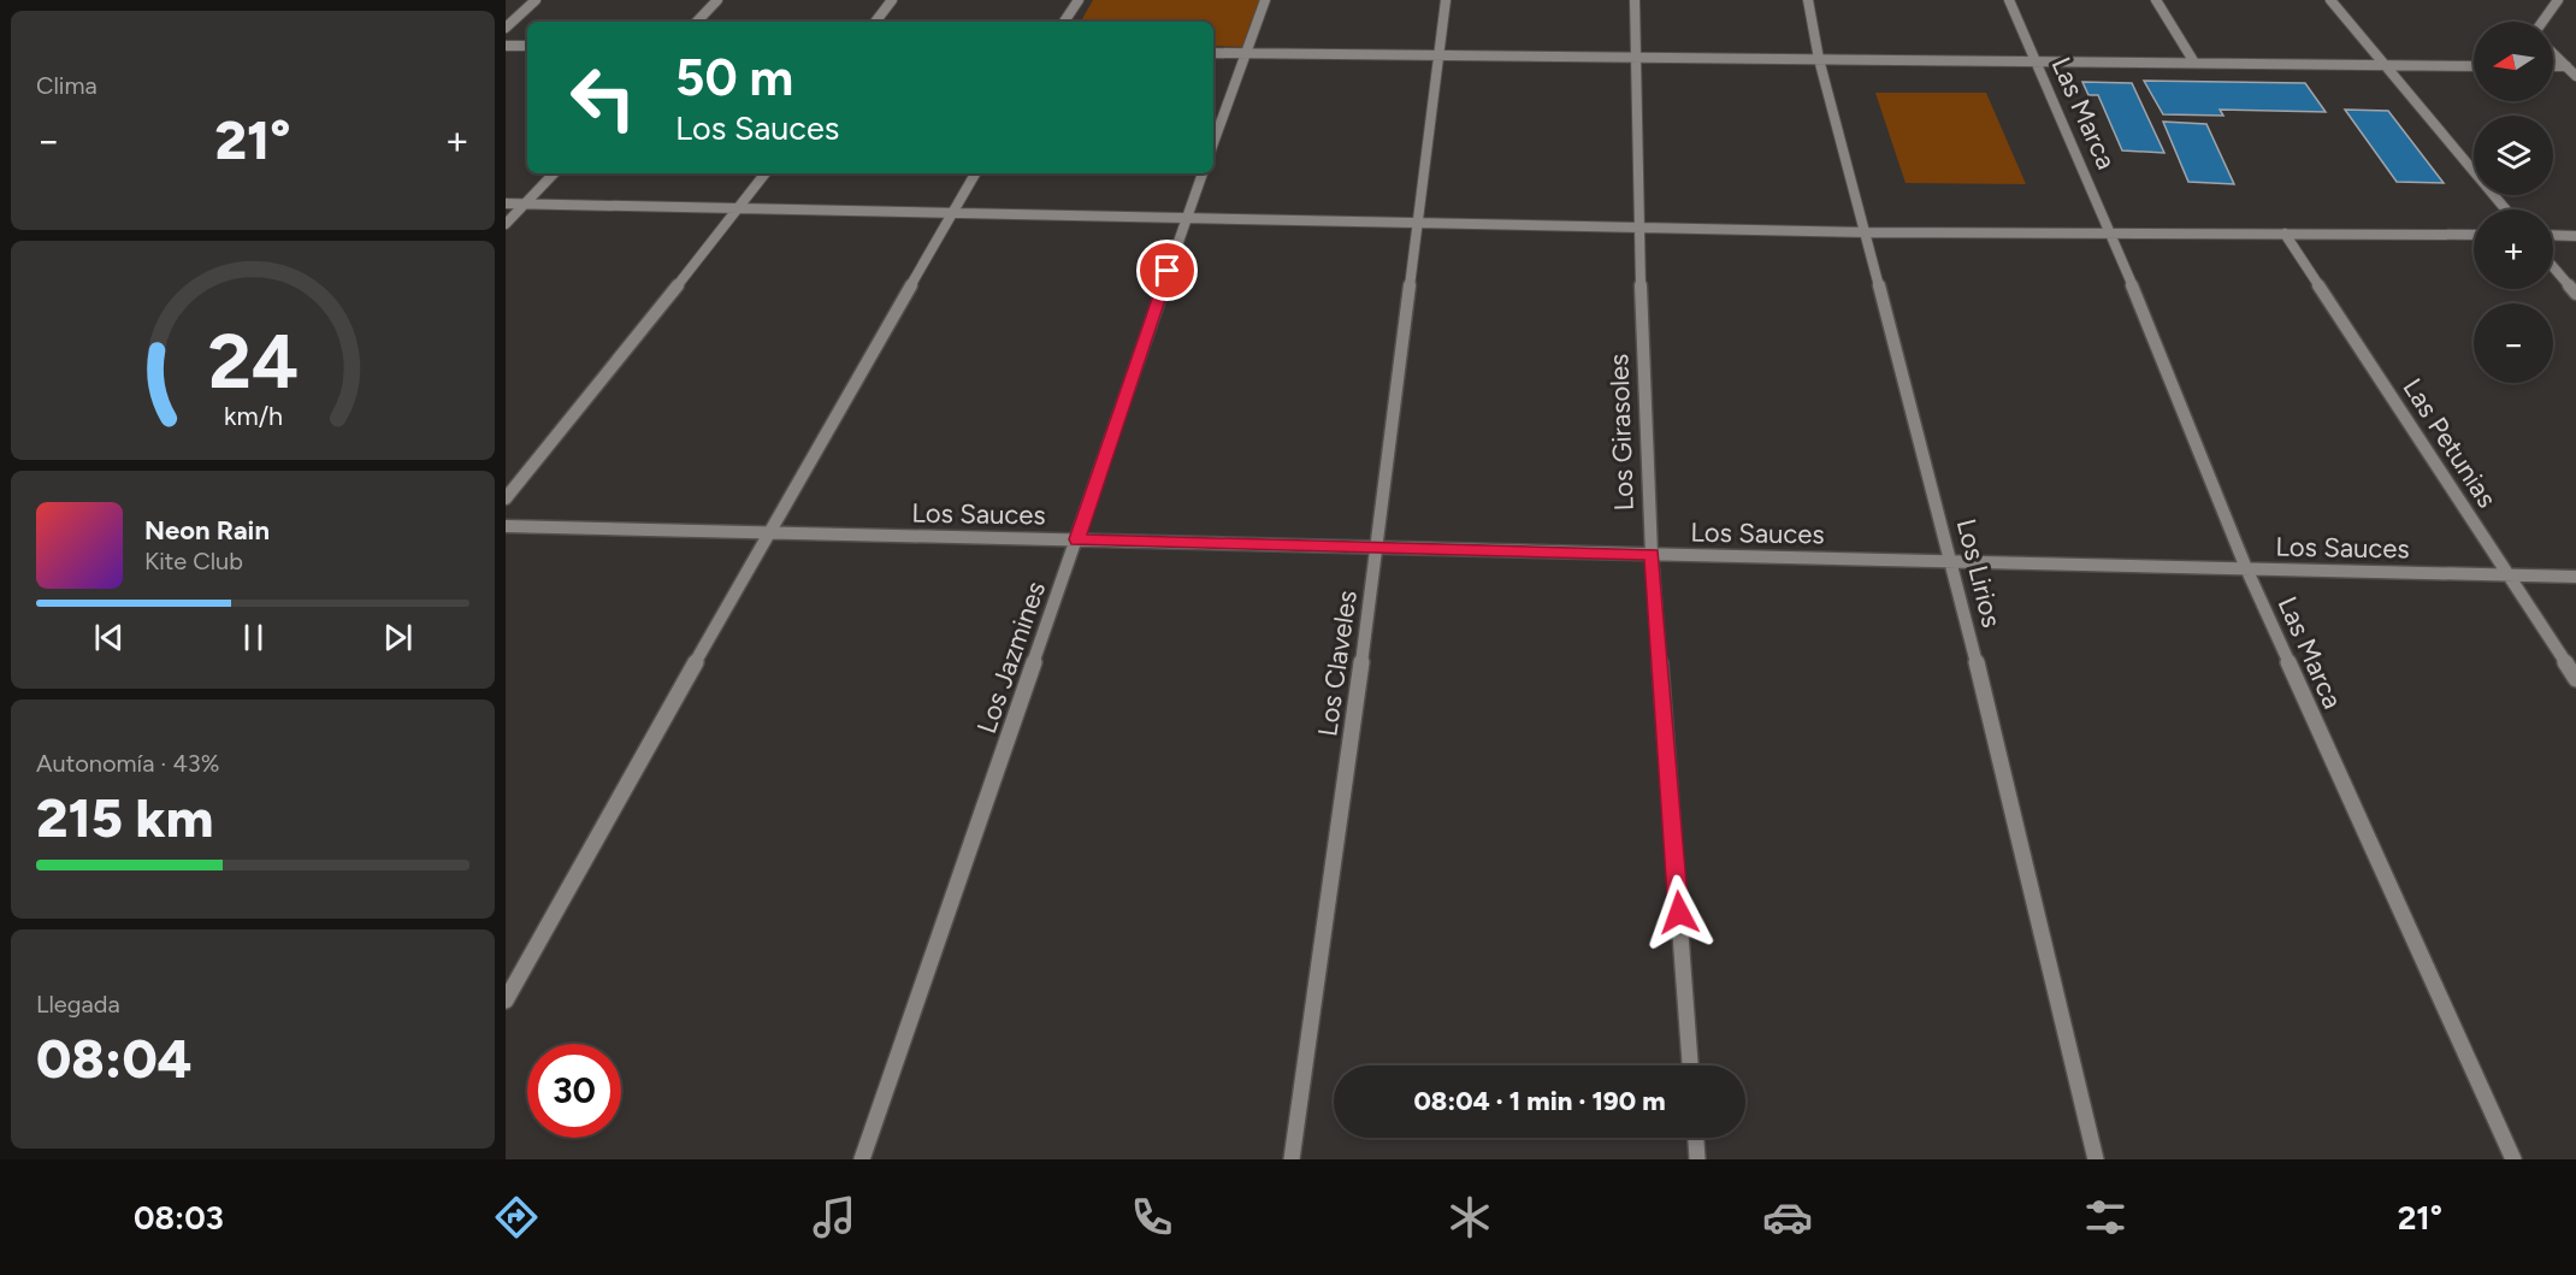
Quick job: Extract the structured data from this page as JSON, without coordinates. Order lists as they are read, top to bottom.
{
  "streets": {
    "street": [
      "Las Marca",
      "Los Girasoles",
      "Las Petunias",
      "Los Sauces",
      "Los Lirios",
      "Los Jazmines",
      "Los Claveles"
    ]
  },
  "crossings": [
    ["Las Marca", "Los Sauces"],
    ["Los Girasoles", "Los Sauces"],
    ["Las Petunias", "Los Sauces"],
    ["Los Sauces", "Los Lirios"],
    ["Los Sauces", "Los Jazmines"],
    ["Los Sauces", "Los Claveles"]
  ],
  "north": "left",
  "page": {
    "tile": [
      "Clima",
      ["Autonomía · 43%", "215 km"],
      ["Llegada", "08:04"]
    ],
    "map_buttons": ["+", "−"],
    "turn": ["50 m", "Los Sauces"],
    "heat": ["−", "21°", "+"],
    "song": ["Neon Rain", "Kite Club"],
    "limit": "30",
    "trip": "08:04 · 1 min · 190 m",
    "tabs": ["08:03", "21°"],
    "gauge": ["24", "km/h"]
  }
}
